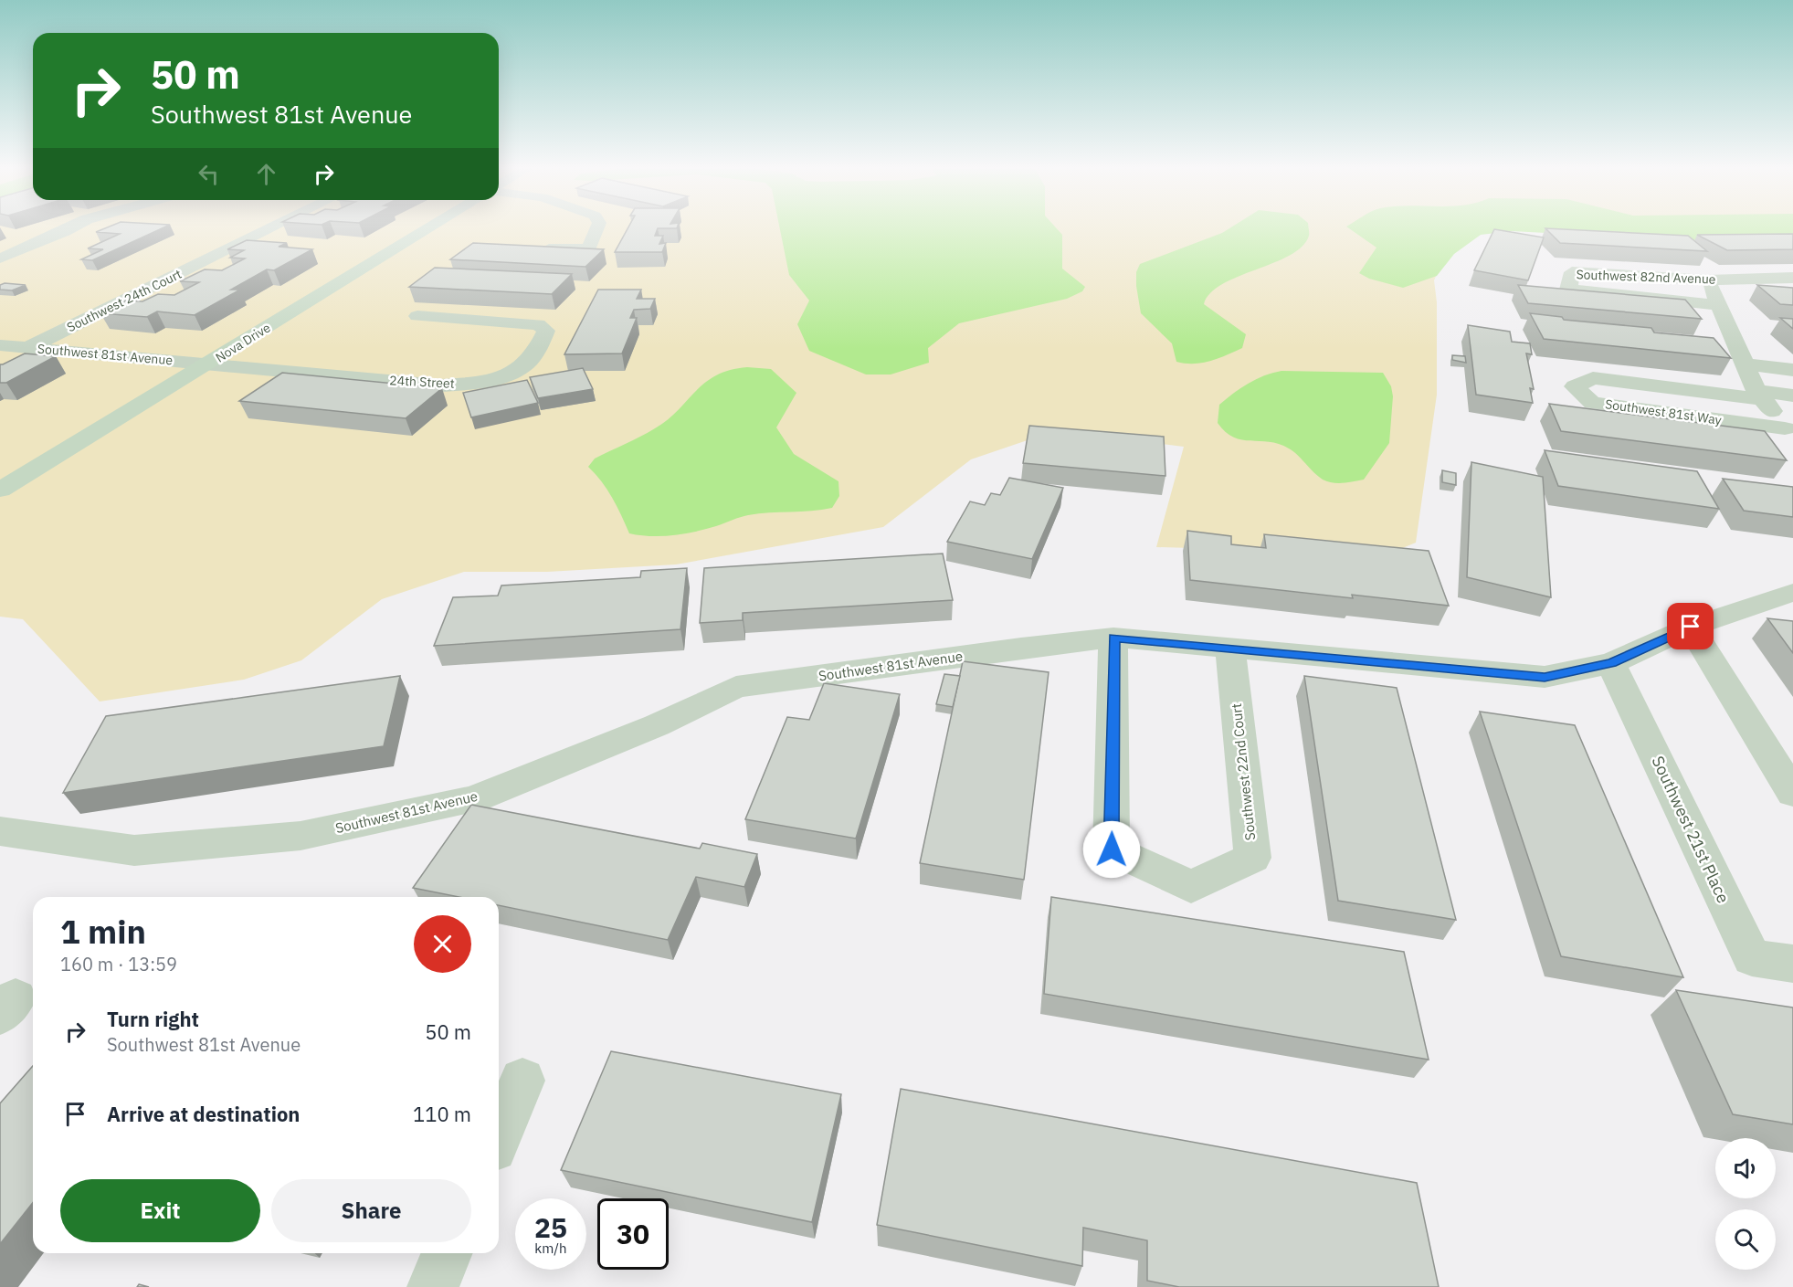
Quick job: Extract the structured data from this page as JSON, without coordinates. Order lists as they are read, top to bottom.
{
  "streets": {
    "street": [
      "Southwest 82nd Avenue",
      "Southwest 24th Court",
      "Nova Drive",
      "Southwest 81st Avenue",
      "24th Street",
      "Southwest 81st Way",
      "Southwest 22nd Court",
      "Southwest 21st Place"
    ]
  },
  "crossings": [
    ["Southwest 24th Court", "Southwest 81st Avenue"],
    ["Nova Drive", "Southwest 81st Avenue"],
    ["Nova Drive", "24th Street"],
    ["Southwest 81st Avenue", "24th Street"],
    ["Southwest 81st Avenue", "Southwest 22nd Court"],
    ["Southwest 81st Avenue", "Southwest 21st Place"]
  ],
  "page": {
    "turn": ["50 m", "Southwest 81st Avenue"],
    "heading": ["1 min", "160 m · 13:59"],
    "list": [
      {
        "name": "Turn right",
        "note": "Southwest 81st Avenue",
        "value": "50 m"
      },
      {
        "name": "Arrive at destination",
        "value": "110 m"
      }
    ],
    "buttons": ["Exit", "Share"],
    "speed": "25 km/h",
    "limit": "30"
  }
}
